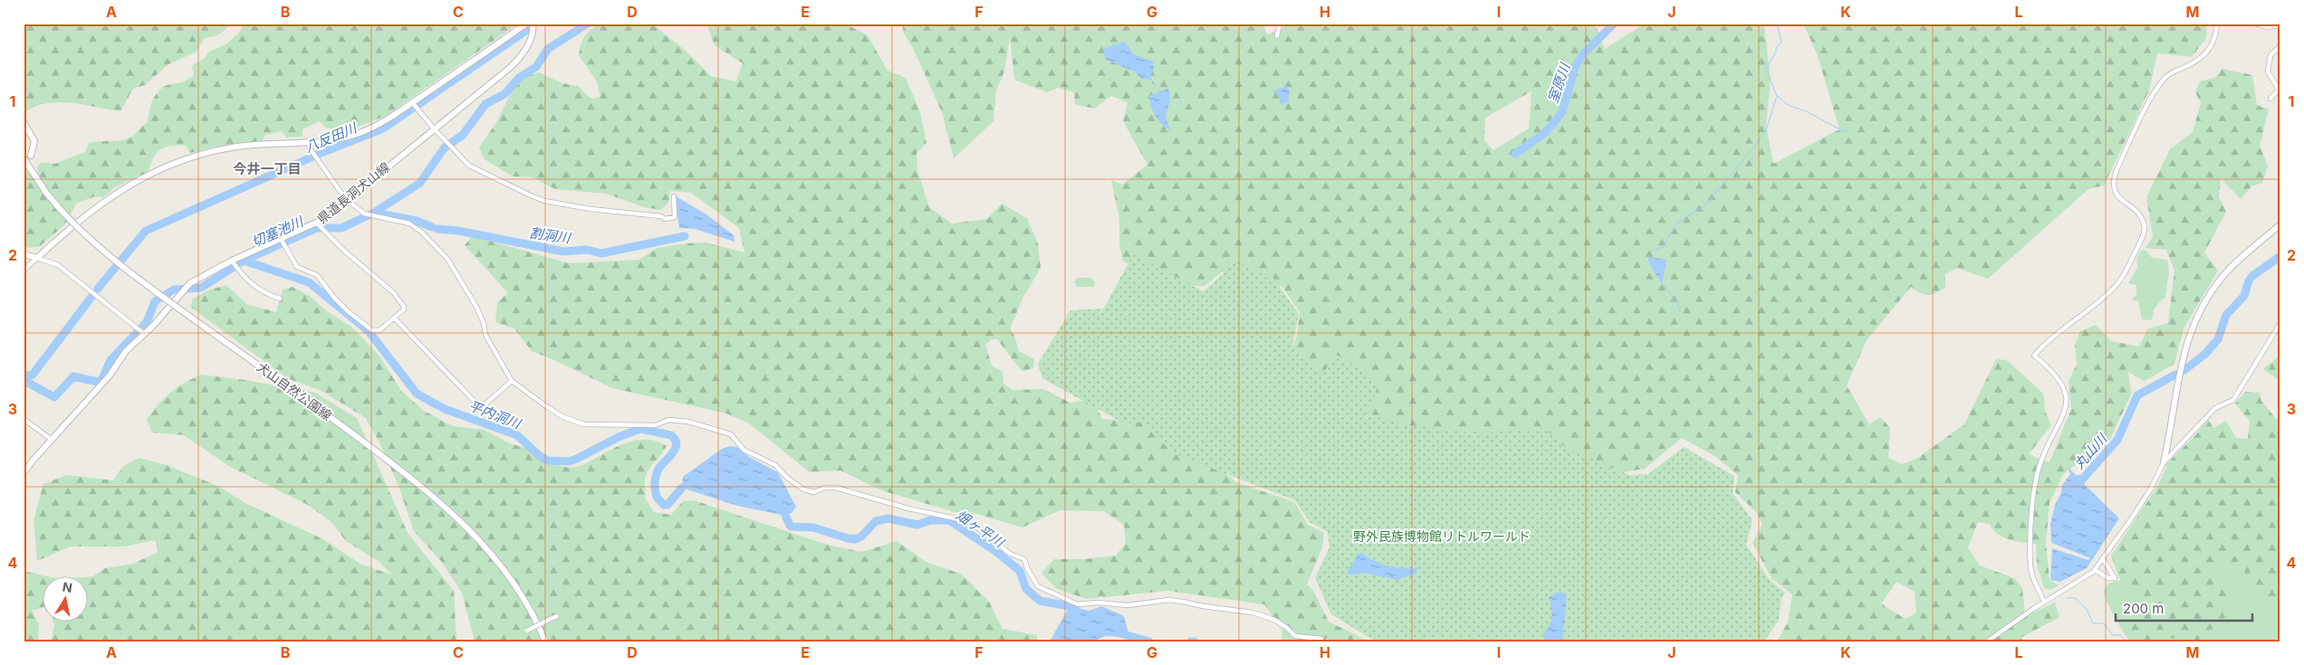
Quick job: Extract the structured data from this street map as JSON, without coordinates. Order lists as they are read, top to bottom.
{
  "streets": {
    "main road": ["県道長洞犬山線", "犬山自然公園線"]
  },
  "districts": ["今井一丁目"],
  "water": [
    "室原川",
    "八反田川",
    "切塞池川",
    "割洞川",
    "平内洞川",
    "丸山川",
    "畑ヶ平川"
  ],
  "parks": ["野外民族博物館リトルワールド"],
  "scale_bar": "200 m",
  "north": "top",
  "grid": {
    "columns": [
      "A",
      "B",
      "C",
      "D",
      "E",
      "F",
      "G",
      "H",
      "I",
      "J",
      "K",
      "L",
      "M"
    ],
    "rows": [
      "1",
      "2",
      "3",
      "4"
    ]
  }
}
